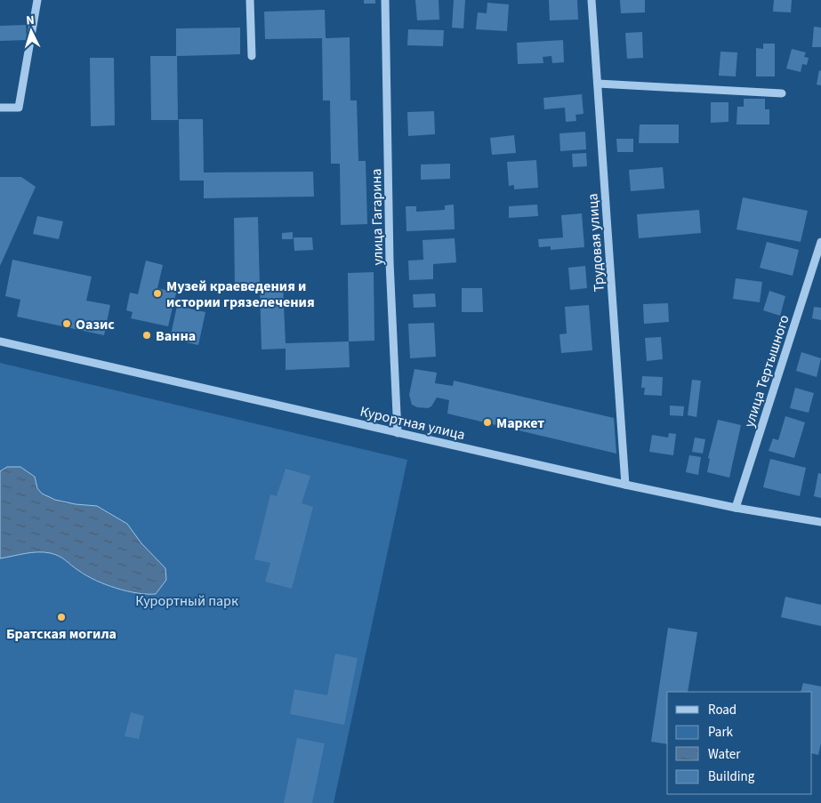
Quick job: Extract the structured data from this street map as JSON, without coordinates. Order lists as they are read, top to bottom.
{
  "streets": {
    "street": [
      "улица Гагарина",
      "Трудовая улица",
      "улица Тертышного",
      "Курортная улица"
    ]
  },
  "crossings": [
    ["улица Гагарина", "Курортная улица"],
    ["Трудовая улица", "Курортная улица"],
    ["улица Тертышного", "Курортная улица"]
  ],
  "parks": ["Курортный парк"],
  "places": [
    "Музей краеведения и истории грязелечения",
    "Оазис",
    "Ванна",
    "Маркет",
    "Братская могила"
  ],
  "legend": [
    "Road",
    "Park",
    "Water",
    "Building"
  ],
  "north": "top"
}
